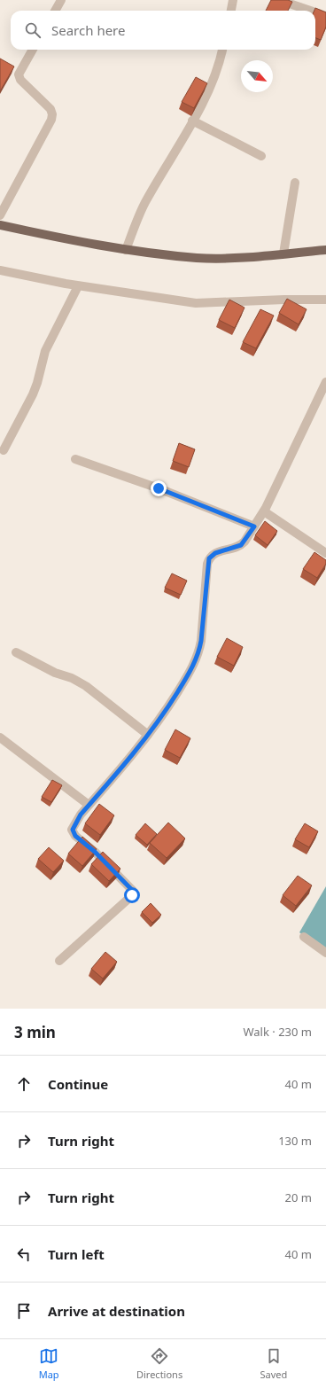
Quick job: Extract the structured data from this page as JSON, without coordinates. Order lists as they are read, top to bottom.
{
  "north": "bottom right",
  "page": {
    "search": "Search here",
    "heading": ["3 min", "Walk · 230 m"],
    "list": [
      ["Continue", "40 m"],
      ["Turn right", "130 m"],
      ["Turn right", "20 m"],
      ["Turn left", "40 m"],
      "Arrive at destination"
    ],
    "nav": ["Map", "Directions", "Saved"]
  }
}
